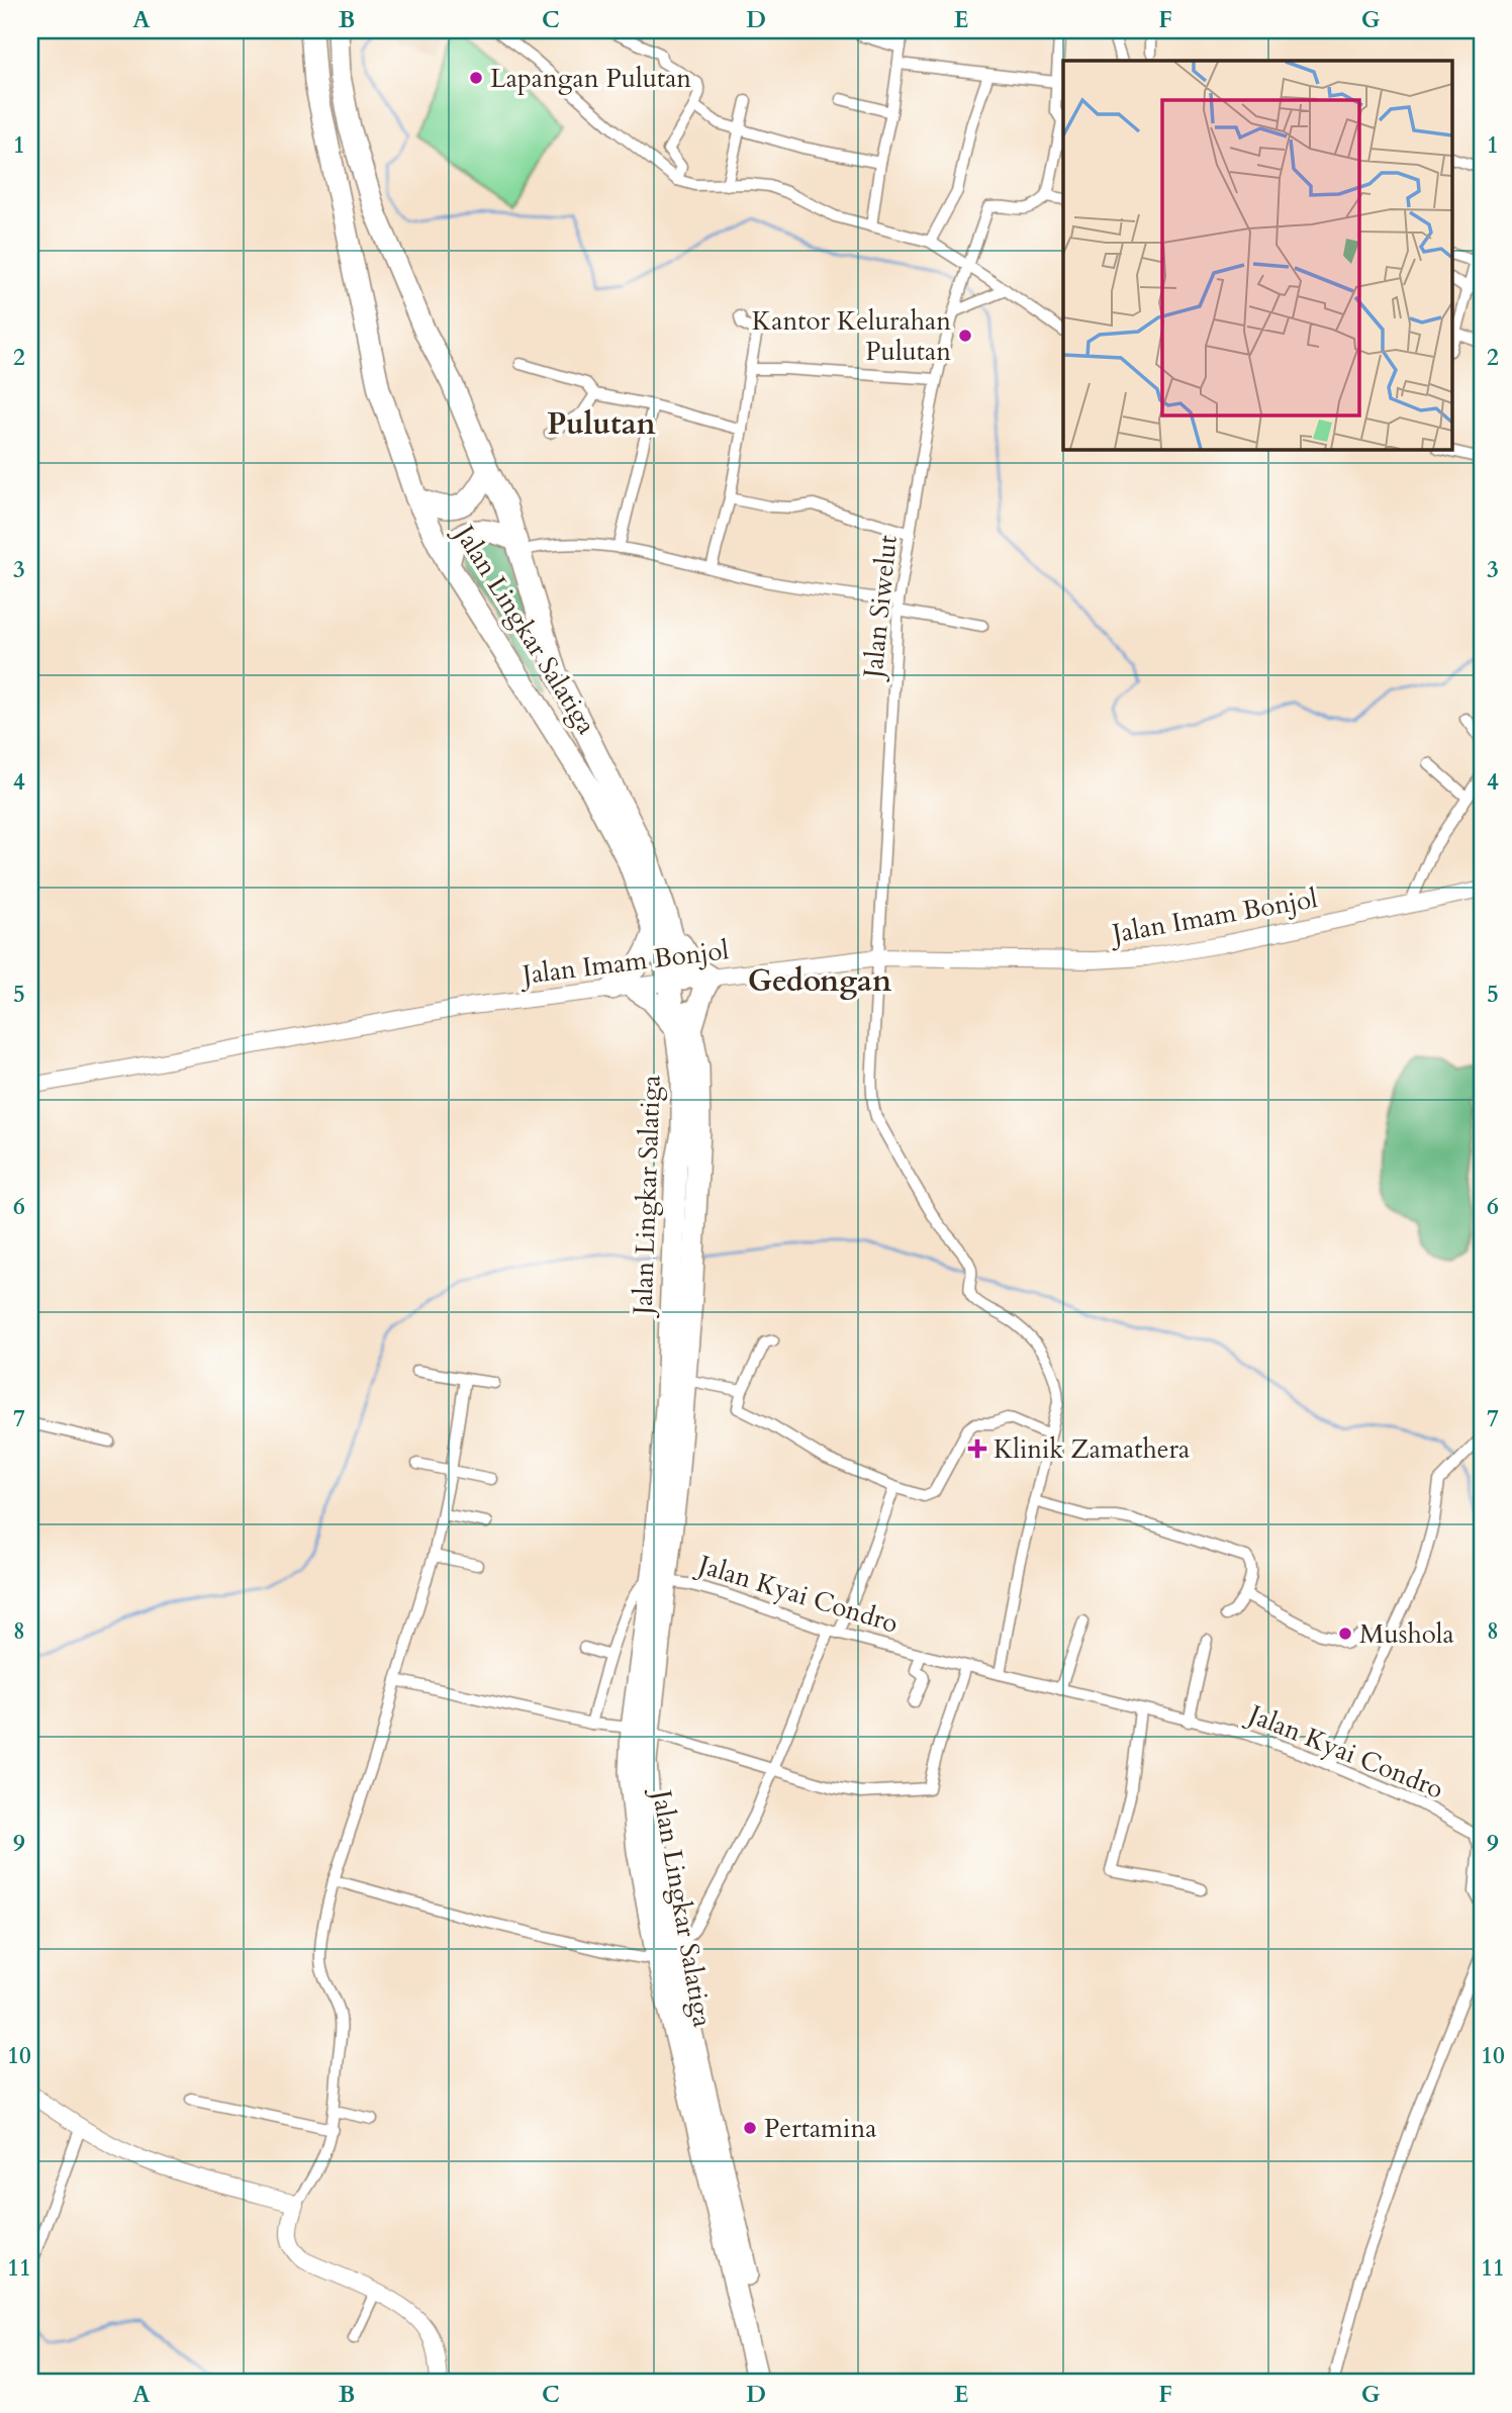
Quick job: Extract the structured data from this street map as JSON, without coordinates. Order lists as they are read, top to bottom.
{
  "streets": {
    "highway": ["Jalan Lingkar Salatiga"],
    "main road": ["Jalan Imam Bonjol"],
    "street": ["Jalan Siwelut", "Jalan Kyai Condro"]
  },
  "crossings": [
    ["Jalan Siwelut", "Jalan Imam Bonjol"],
    ["Jalan Lingkar Salatiga", "Jalan Imam Bonjol"],
    ["Jalan Lingkar Salatiga", "Jalan Kyai Condro"]
  ],
  "districts": ["Pulutan", "Gedongan"],
  "places": {
    "other": [
      "Lapangan Pulutan",
      "Kantor Kelurahan Pulutan",
      "Mushola",
      "Pertamina"
    ],
    "health": ["Klinik Zamathera"]
  },
  "grid": {
    "columns": [
      "A",
      "B",
      "C",
      "D",
      "E",
      "F",
      "G"
    ],
    "rows": [
      "1",
      "2",
      "3",
      "4",
      "5",
      "6",
      "7",
      "8",
      "9",
      "10",
      "11"
    ]
  }
}
